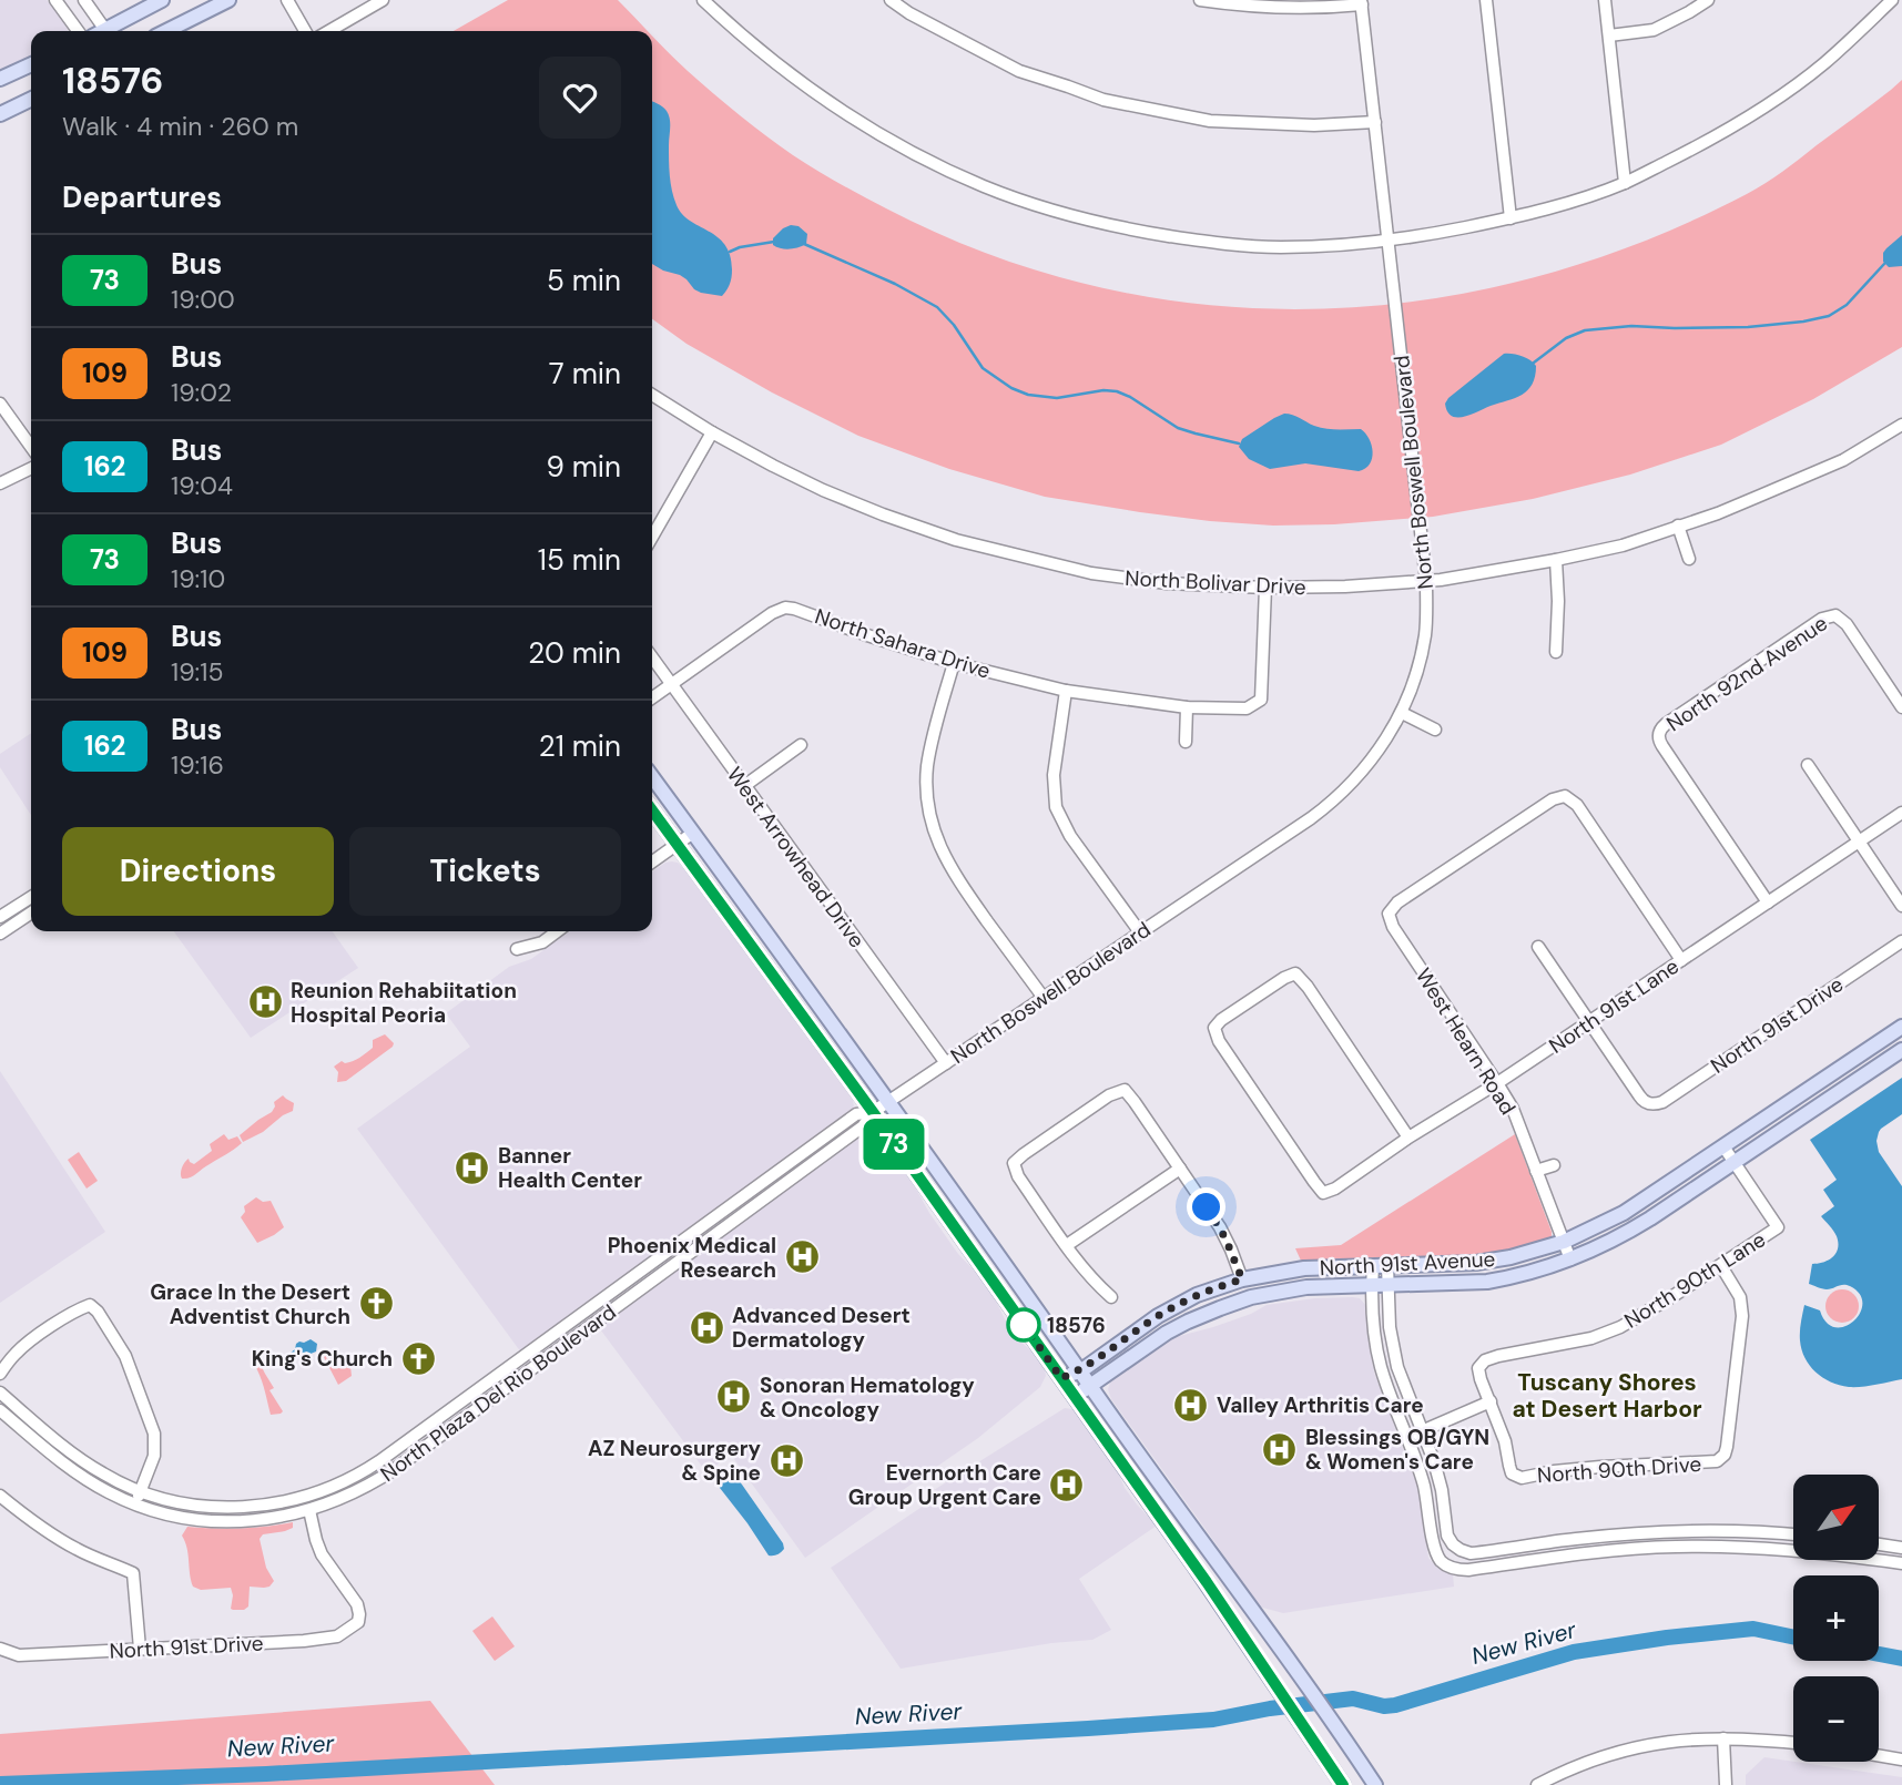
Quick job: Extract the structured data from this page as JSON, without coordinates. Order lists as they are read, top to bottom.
{
  "streets": {
    "main road": ["North 91st Avenue"],
    "street": [
      "North Boswell Boulevard",
      "North Bolivar Drive",
      "North Sahara Drive",
      "North 92nd Avenue",
      "West Arrowhead Drive",
      "North 91st Lane",
      "North 91st Drive",
      "West Hearn Road",
      "North 90th Lane",
      "North Plaza Del Rio Boulevard",
      "North 90th Drive"
    ]
  },
  "crossings": [
    ["North Boswell Boulevard", "North Bolivar Drive"],
    ["North Boswell Boulevard", "West Arrowhead Drive"],
    ["North Bolivar Drive", "North Sahara Drive"],
    ["North Sahara Drive", "West Arrowhead Drive"],
    ["North 92nd Avenue", "North 91st Lane"],
    ["North 91st Lane", "North 91st Drive"],
    ["North 91st Lane", "West Hearn Road"],
    ["North 91st Drive", "North Plaza Del Rio Boulevard"],
    ["West Hearn Road", "North 91st Avenue"],
    ["North 91st Avenue", "North 90th Lane"],
    ["North 90th Lane", "North 90th Drive"]
  ],
  "districts": ["Tuscany Shores at Desert Harbor"],
  "water": ["New River"],
  "places": {
    "hospital": [
      "Reunion Rehabiitation Hospital Peoria",
      "Banner Health Center",
      "Phoenix Medical Research",
      "Advanced Desert Dermatology",
      "Sonoran Hematology & Oncology",
      "Valley Arthritis Care",
      "Blessings OB/GYN & Women's Care",
      "AZ Neurosurgery & Spine",
      "Evernorth Care Group Urgent Care"
    ],
    "church": ["Grace In the Desert Adventist Church", "King's Church"],
    "other": ["18576"]
  },
  "lines": ["bus line 73"],
  "north": "top right",
  "page": {
    "on_map": "73",
    "heading": [
      ["18576", "Walk · 4 min · 260 m"],
      "Departures"
    ],
    "list": [
      {
        "mark": "73",
        "name": "Bus",
        "note": "19:00",
        "value": "5 min"
      },
      {
        "mark": "109",
        "name": "Bus",
        "note": "19:02",
        "value": "7 min"
      },
      {
        "mark": "162",
        "name": "Bus",
        "note": "19:04",
        "value": "9 min"
      },
      {
        "mark": "73",
        "name": "Bus",
        "note": "19:10",
        "value": "15 min"
      },
      {
        "mark": "109",
        "name": "Bus",
        "note": "19:15",
        "value": "20 min"
      },
      {
        "mark": "162",
        "name": "Bus",
        "note": "19:16",
        "value": "21 min"
      }
    ],
    "buttons": ["Directions", "Tickets"],
    "map_buttons": ["+", "−"]
  }
}
